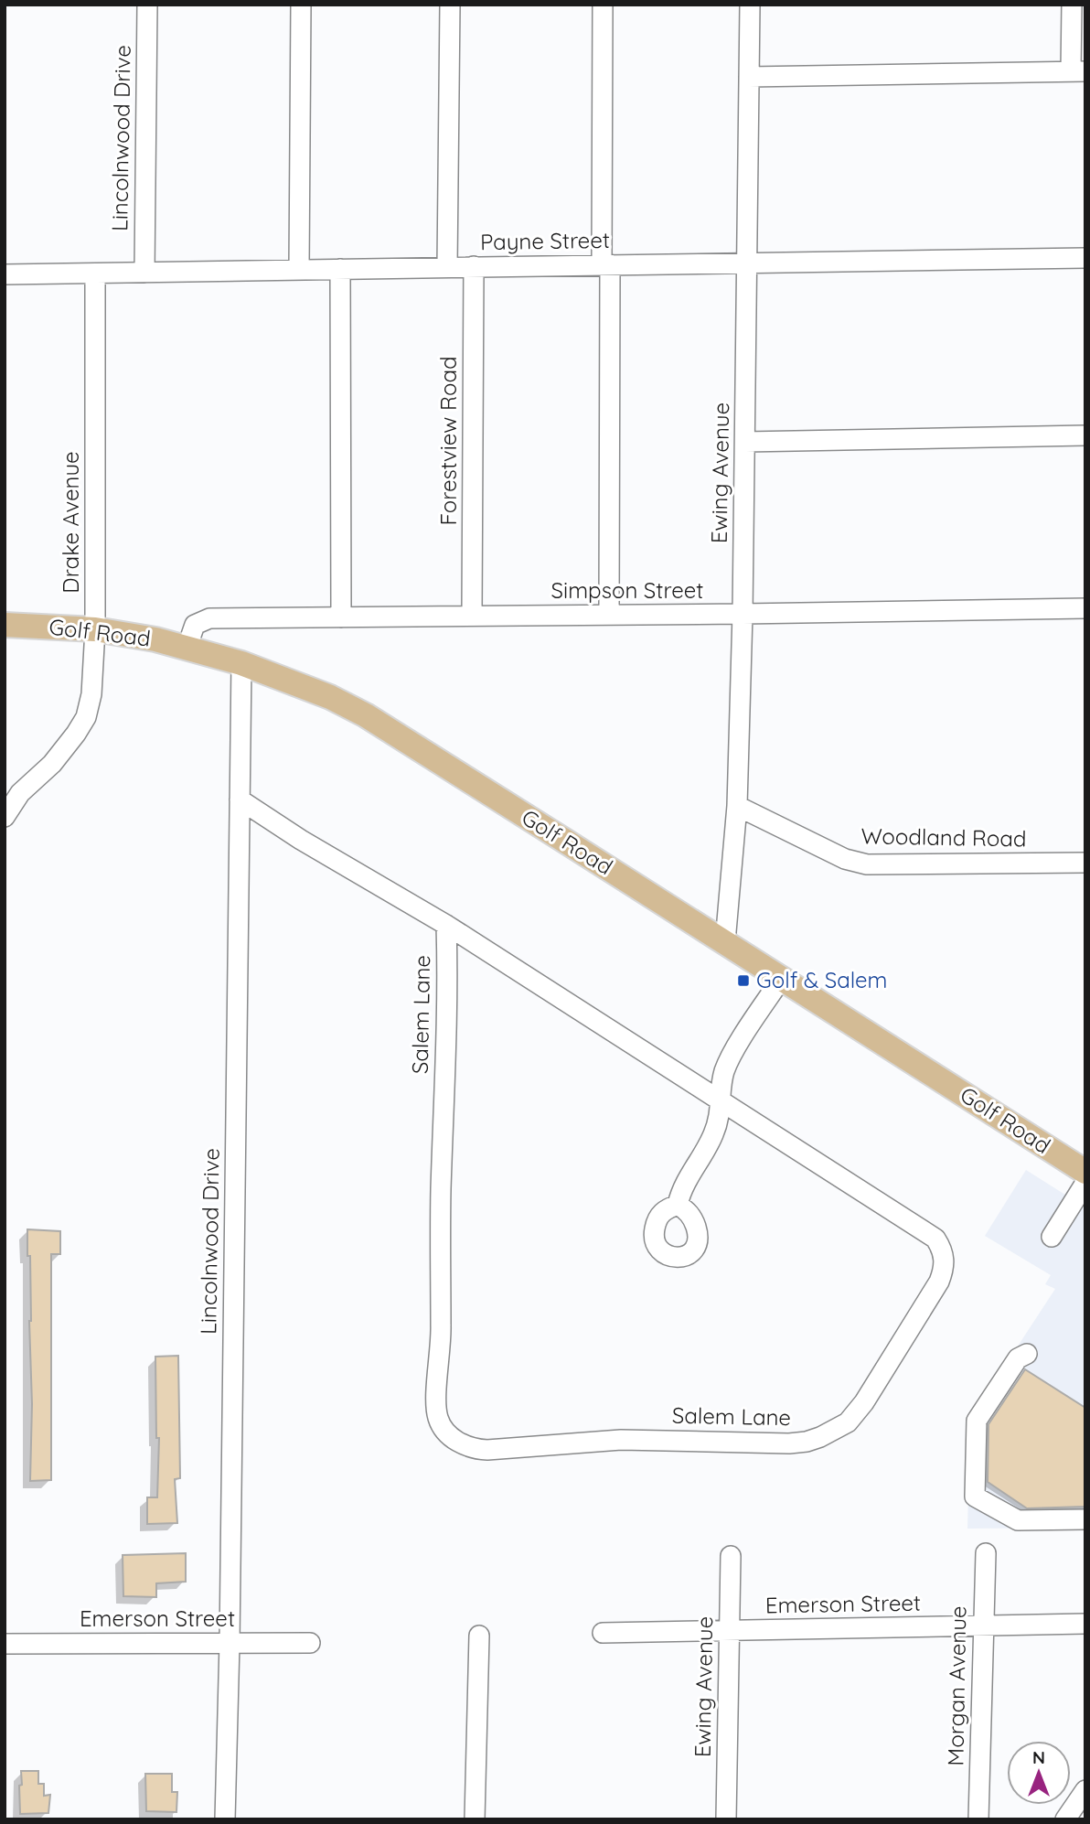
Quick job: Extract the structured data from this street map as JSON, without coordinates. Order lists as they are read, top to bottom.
{
  "streets": {
    "main road": ["Golf Road"],
    "street": [
      "Lincolnwood Drive",
      "Payne Street",
      "Forestview Road",
      "Ewing Avenue",
      "Drake Avenue",
      "Simpson Street",
      "Woodland Road",
      "Salem Lane",
      "Emerson Street",
      "Morgan Avenue"
    ]
  },
  "crossings": [
    ["Lincolnwood Drive", "Payne Street"],
    ["Lincolnwood Drive", "Golf Road"],
    ["Lincolnwood Drive", "Salem Lane"],
    ["Lincolnwood Drive", "Emerson Street"],
    ["Payne Street", "Forestview Road"],
    ["Payne Street", "Ewing Avenue"],
    ["Payne Street", "Drake Avenue"],
    ["Forestview Road", "Simpson Street"],
    ["Ewing Avenue", "Simpson Street"],
    ["Ewing Avenue", "Golf Road"],
    ["Ewing Avenue", "Woodland Road"],
    ["Ewing Avenue", "Emerson Street"],
    ["Drake Avenue", "Golf Road"],
    ["Simpson Street", "Golf Road"],
    ["Emerson Street", "Morgan Avenue"]
  ],
  "places": {
    "transit": ["Golf & Salem"]
  },
  "north": "top"
}
